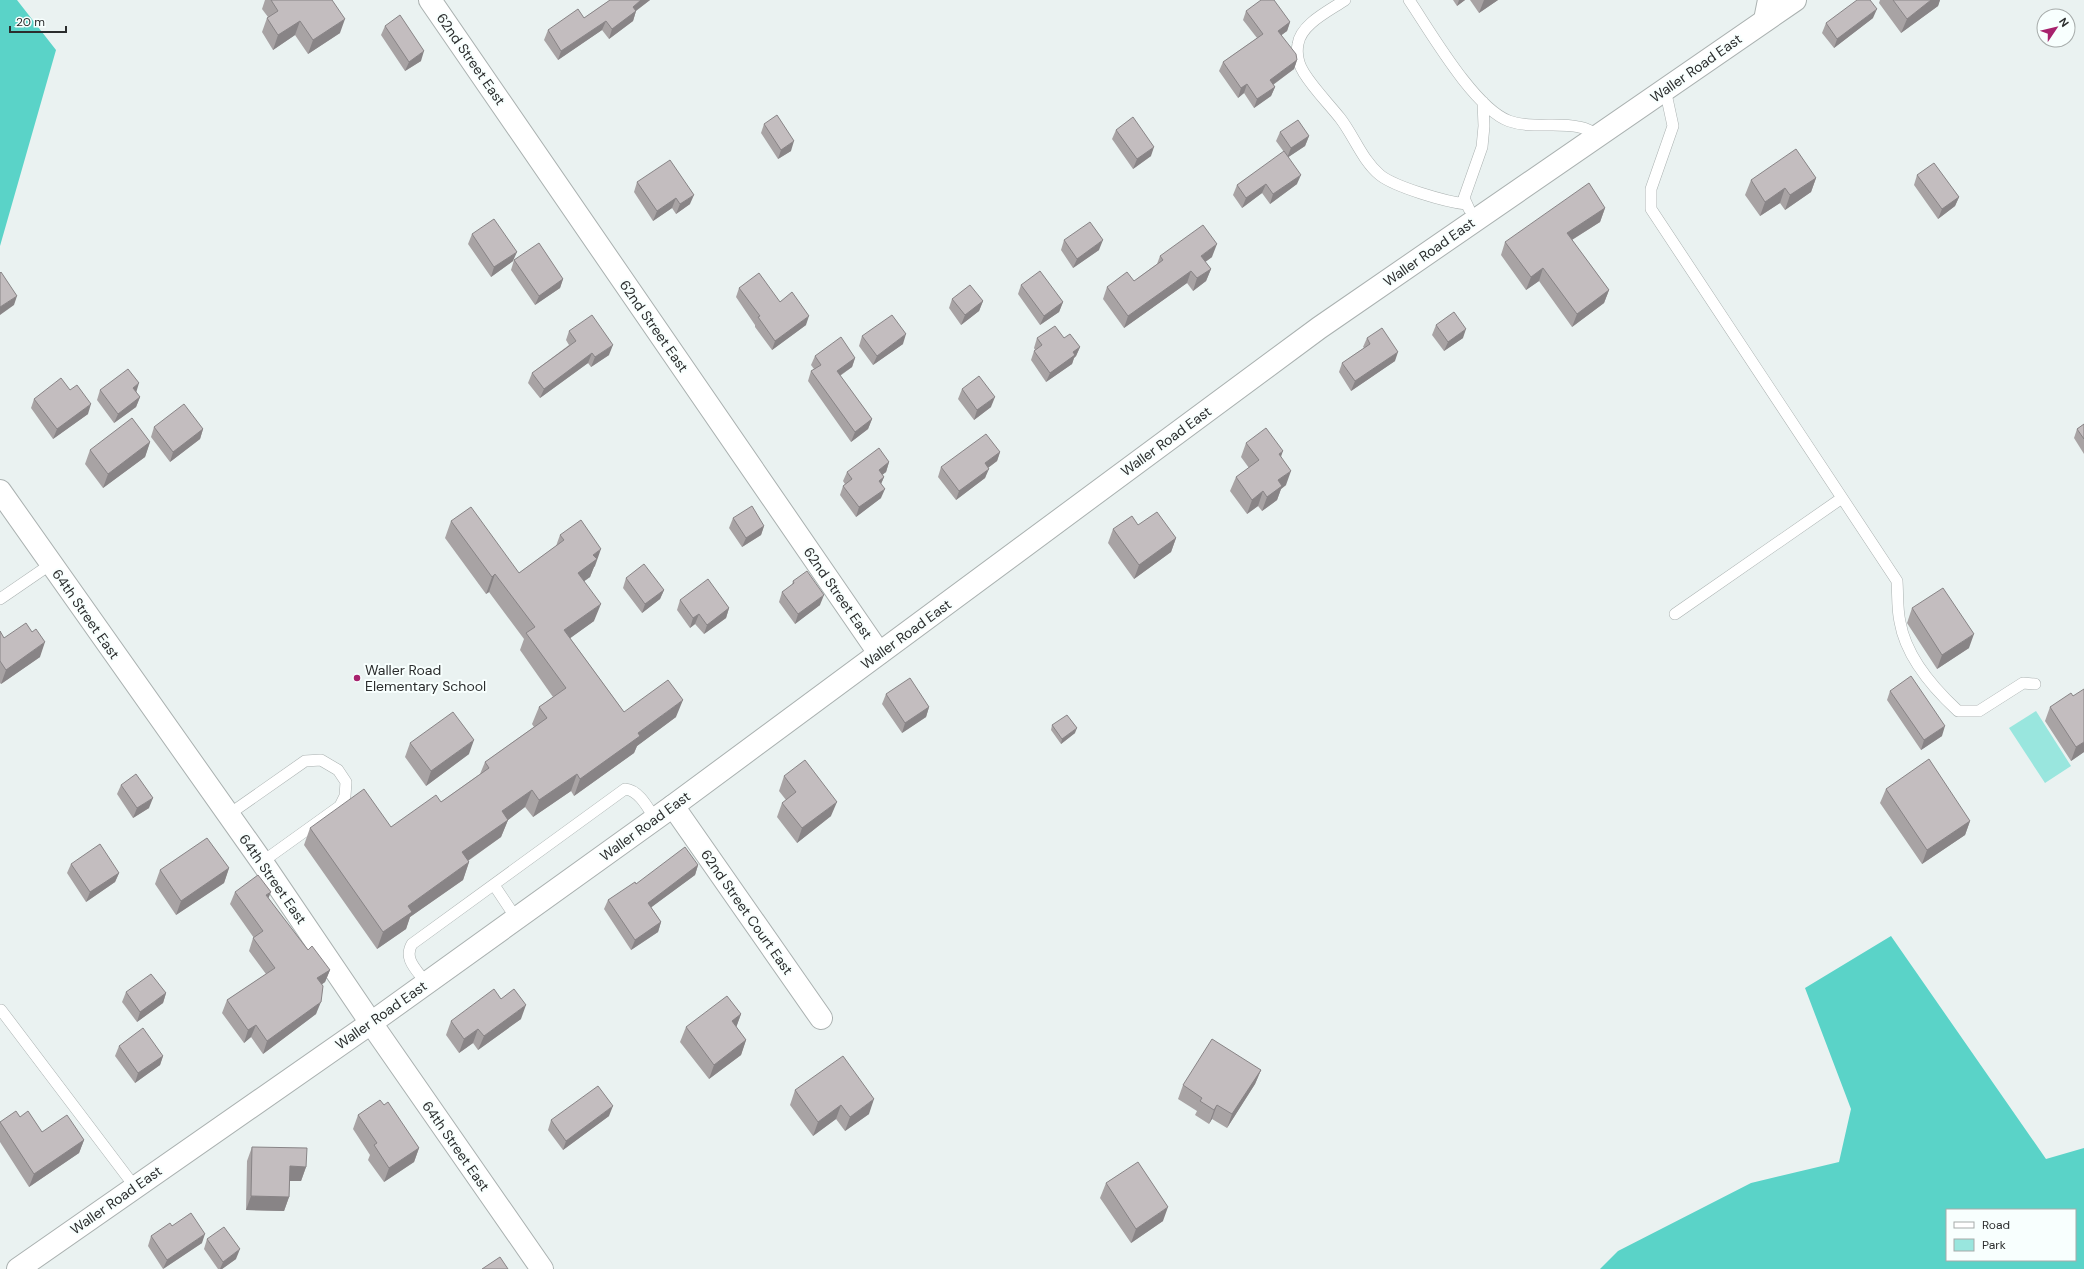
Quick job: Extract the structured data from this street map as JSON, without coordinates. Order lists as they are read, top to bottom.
{
  "streets": {
    "street": [
      "62nd Street East",
      "Waller Road East",
      "64th Street East",
      "62nd Street Court East"
    ]
  },
  "crossings": [
    ["62nd Street East", "Waller Road East"],
    ["Waller Road East", "64th Street East"],
    ["Waller Road East", "62nd Street Court East"]
  ],
  "places": ["Waller Road Elementary School"],
  "legend": ["Road", "Park"],
  "scale_bar": "20 m",
  "north": "top right"
}
